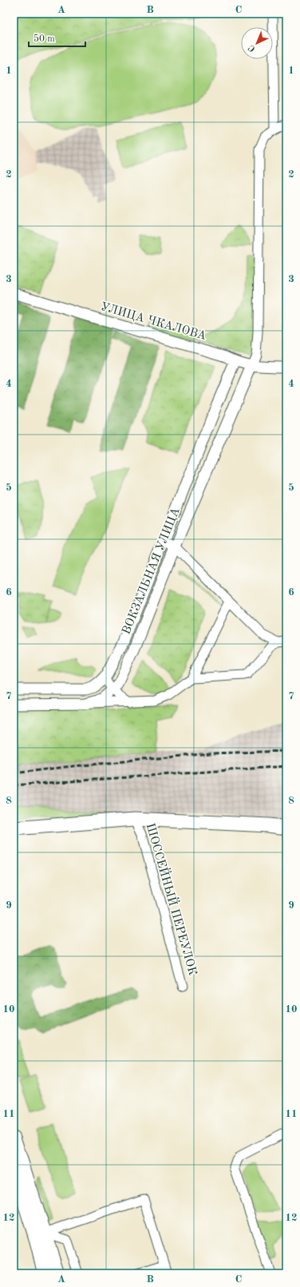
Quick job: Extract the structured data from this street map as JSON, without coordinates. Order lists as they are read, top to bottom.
{
  "streets": {
    "street": ["УЛИЦА ЧКАЛОВА", "ВОКЗАЛЬНАЯ УЛИЦА", "ШОССЕЙНЫЙ ПЕРЕУЛОК"]
  },
  "crossings": [
    ["УЛИЦА ЧКАЛОВА", "ВОКЗАЛЬНАЯ УЛИЦА"]
  ],
  "scale_bar": "50 m",
  "north": "bottom left",
  "grid": {
    "columns": ["A", "B", "C"],
    "rows": [
      "1",
      "2",
      "3",
      "4",
      "5",
      "6",
      "7",
      "8",
      "9",
      "10",
      "11",
      "12"
    ]
  }
}
